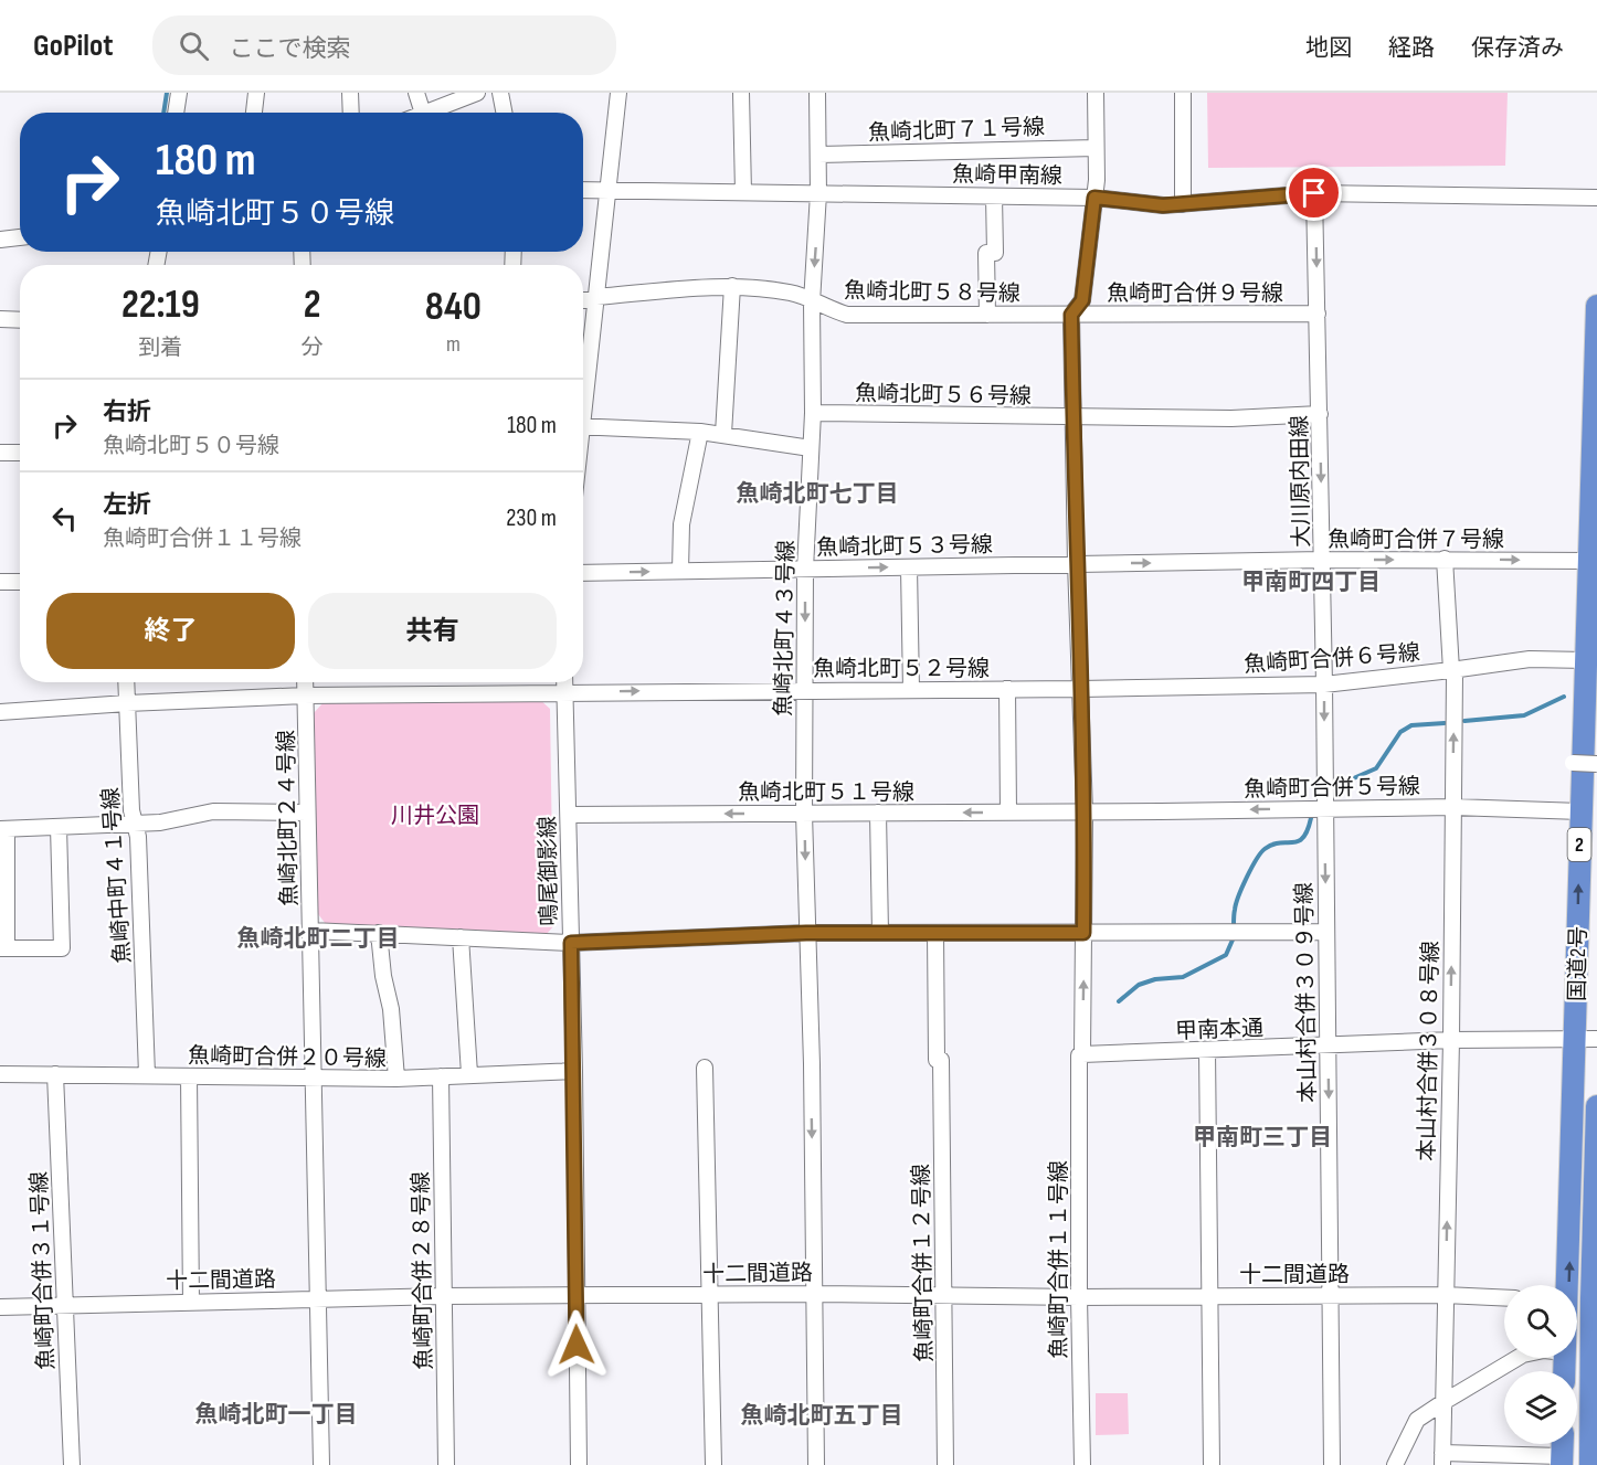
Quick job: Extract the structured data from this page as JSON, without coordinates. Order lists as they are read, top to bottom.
{
  "streets": {
    "highway": ["2", "国道2号"],
    "street": [
      "魚崎北町７１号線",
      "魚崎甲南線",
      "魚崎北町５８号線",
      "魚崎町合併９号線",
      "魚崎北町５６号線",
      "大川原内田線",
      "魚崎町合併７号線",
      "魚崎北町５３号線",
      "魚崎北町４３号線",
      "魚崎町合併６号線",
      "魚崎北町５２号線",
      "魚崎町合併５号線",
      "魚崎北町５１号線",
      "魚崎北町２４号線",
      "鳴尾御影線",
      "魚崎中町４１号線",
      "本山村合併３０９号線",
      "甲南本通",
      "本山村合併３０８号線",
      "魚崎町合併２０号線",
      "魚崎町合併１１号線",
      "魚崎町合併１２号線",
      "魚崎町合併３１号線",
      "魚崎町合併２８号線",
      "十二間道路"
    ]
  },
  "crossings": [
    ["魚崎北町７１号線", "魚崎北町４３号線"],
    ["魚崎北町７１号線", "魚崎町合併１１号線"],
    ["魚崎甲南線", "大川原内田線"],
    ["魚崎甲南線", "魚崎北町４３号線"],
    ["魚崎甲南線", "魚崎町合併１１号線"],
    ["魚崎北町５８号線", "魚崎町合併９号線"],
    ["魚崎北町５８号線", "魚崎北町４３号線"],
    ["魚崎北町５８号線", "魚崎町合併１１号線"],
    ["魚崎町合併９号線", "大川原内田線"],
    ["魚崎町合併９号線", "魚崎町合併１１号線"],
    ["魚崎北町５６号線", "大川原内田線"],
    ["魚崎北町５６号線", "魚崎北町４３号線"],
    ["魚崎北町５６号線", "魚崎町合併１１号線"],
    ["大川原内田線", "魚崎町合併７号線"],
    ["大川原内田線", "魚崎町合併６号線"],
    ["大川原内田線", "魚崎町合併５号線"],
    ["大川原内田線", "本山村合併３０９号線"],
    ["魚崎町合併７号線", "魚崎北町５３号線"],
    ["魚崎町合併７号線", "国道2号"],
    ["魚崎町合併７号線", "本山村合併３０８号線"],
    ["魚崎町合併７号線", "魚崎町合併１１号線"],
    ["魚崎北町５３号線", "魚崎北町４３号線"],
    ["魚崎北町５３号線", "魚崎町合併１１号線"],
    ["魚崎北町４３号線", "魚崎北町５２号線"],
    ["魚崎北町４３号線", "魚崎北町５１号線"],
    ["魚崎北町４３号線", "十二間道路"],
    ["魚崎町合併６号線", "魚崎北町５２号線"],
    ["魚崎町合併６号線", "国道2号"],
    ["魚崎町合併６号線", "本山村合併３０８号線"],
    ["魚崎町合併６号線", "魚崎町合併１１号線"],
    ["魚崎北町５２号線", "魚崎北町２４号線"],
    ["魚崎北町５２号線", "鳴尾御影線"],
    ["魚崎北町５２号線", "魚崎中町４１号線"],
    ["魚崎北町５２号線", "魚崎町合併１１号線"],
    ["魚崎町合併５号線", "魚崎北町５１号線"],
    ["魚崎町合併５号線", "国道2号"],
    ["魚崎町合併５号線", "本山村合併３０９号線"],
    ["魚崎町合併５号線", "本山村合併３０８号線"],
    ["魚崎町合併５号線", "魚崎町合併１１号線"],
    ["魚崎北町５１号線", "鳴尾御影線"],
    ["魚崎北町５１号線", "魚崎町合併１１号線"],
    ["魚崎北町２４号線", "魚崎町合併２０号線"],
    ["魚崎北町２４号線", "十二間道路"],
    ["鳴尾御影線", "魚崎町合併２０号線"],
    ["鳴尾御影線", "十二間道路"],
    ["魚崎中町４１号線", "魚崎町合併２０号線"],
    ["国道2号", "甲南本通"],
    ["本山村合併３０９号線", "甲南本通"],
    ["本山村合併３０９号線", "十二間道路"],
    ["甲南本通", "本山村合併３０８号線"],
    ["甲南本通", "魚崎町合併１１号線"],
    ["本山村合併３０８号線", "十二間道路"],
    ["魚崎町合併２０号線", "魚崎町合併３１号線"],
    ["魚崎町合併２０号線", "魚崎町合併２８号線"],
    ["魚崎町合併１１号線", "十二間道路"],
    ["魚崎町合併１２号線", "十二間道路"],
    ["魚崎町合併３１号線", "十二間道路"],
    ["魚崎町合併２８号線", "十二間道路"]
  ],
  "one_way": [
    "大川原内田線",
    "魚崎町合併７号線",
    "魚崎北町５３号線",
    "本山村合併３０８号線"
  ],
  "districts": [
    "魚崎北町七丁目",
    "甲南町四丁目",
    "魚崎北町二丁目",
    "甲南町三丁目",
    "魚崎北町一丁目",
    "魚崎北町五丁目"
  ],
  "parks": ["川井公園"],
  "page": {
    "header": "GoPilot",
    "search": "ここで検索",
    "nav": ["地図", "経路", "保存済み"],
    "turn": ["180 m", "魚崎北町５０号線"],
    "eta": [
      "22:19",
      "到着",
      "2",
      "分",
      "840",
      "m"
    ],
    "list": [
      {
        "name": "右折",
        "note": "魚崎北町５０号線",
        "value": "180 m"
      },
      {
        "name": "左折",
        "note": "魚崎町合併１１号線",
        "value": "230 m"
      }
    ],
    "buttons": ["終了", "共有"]
  }
}
